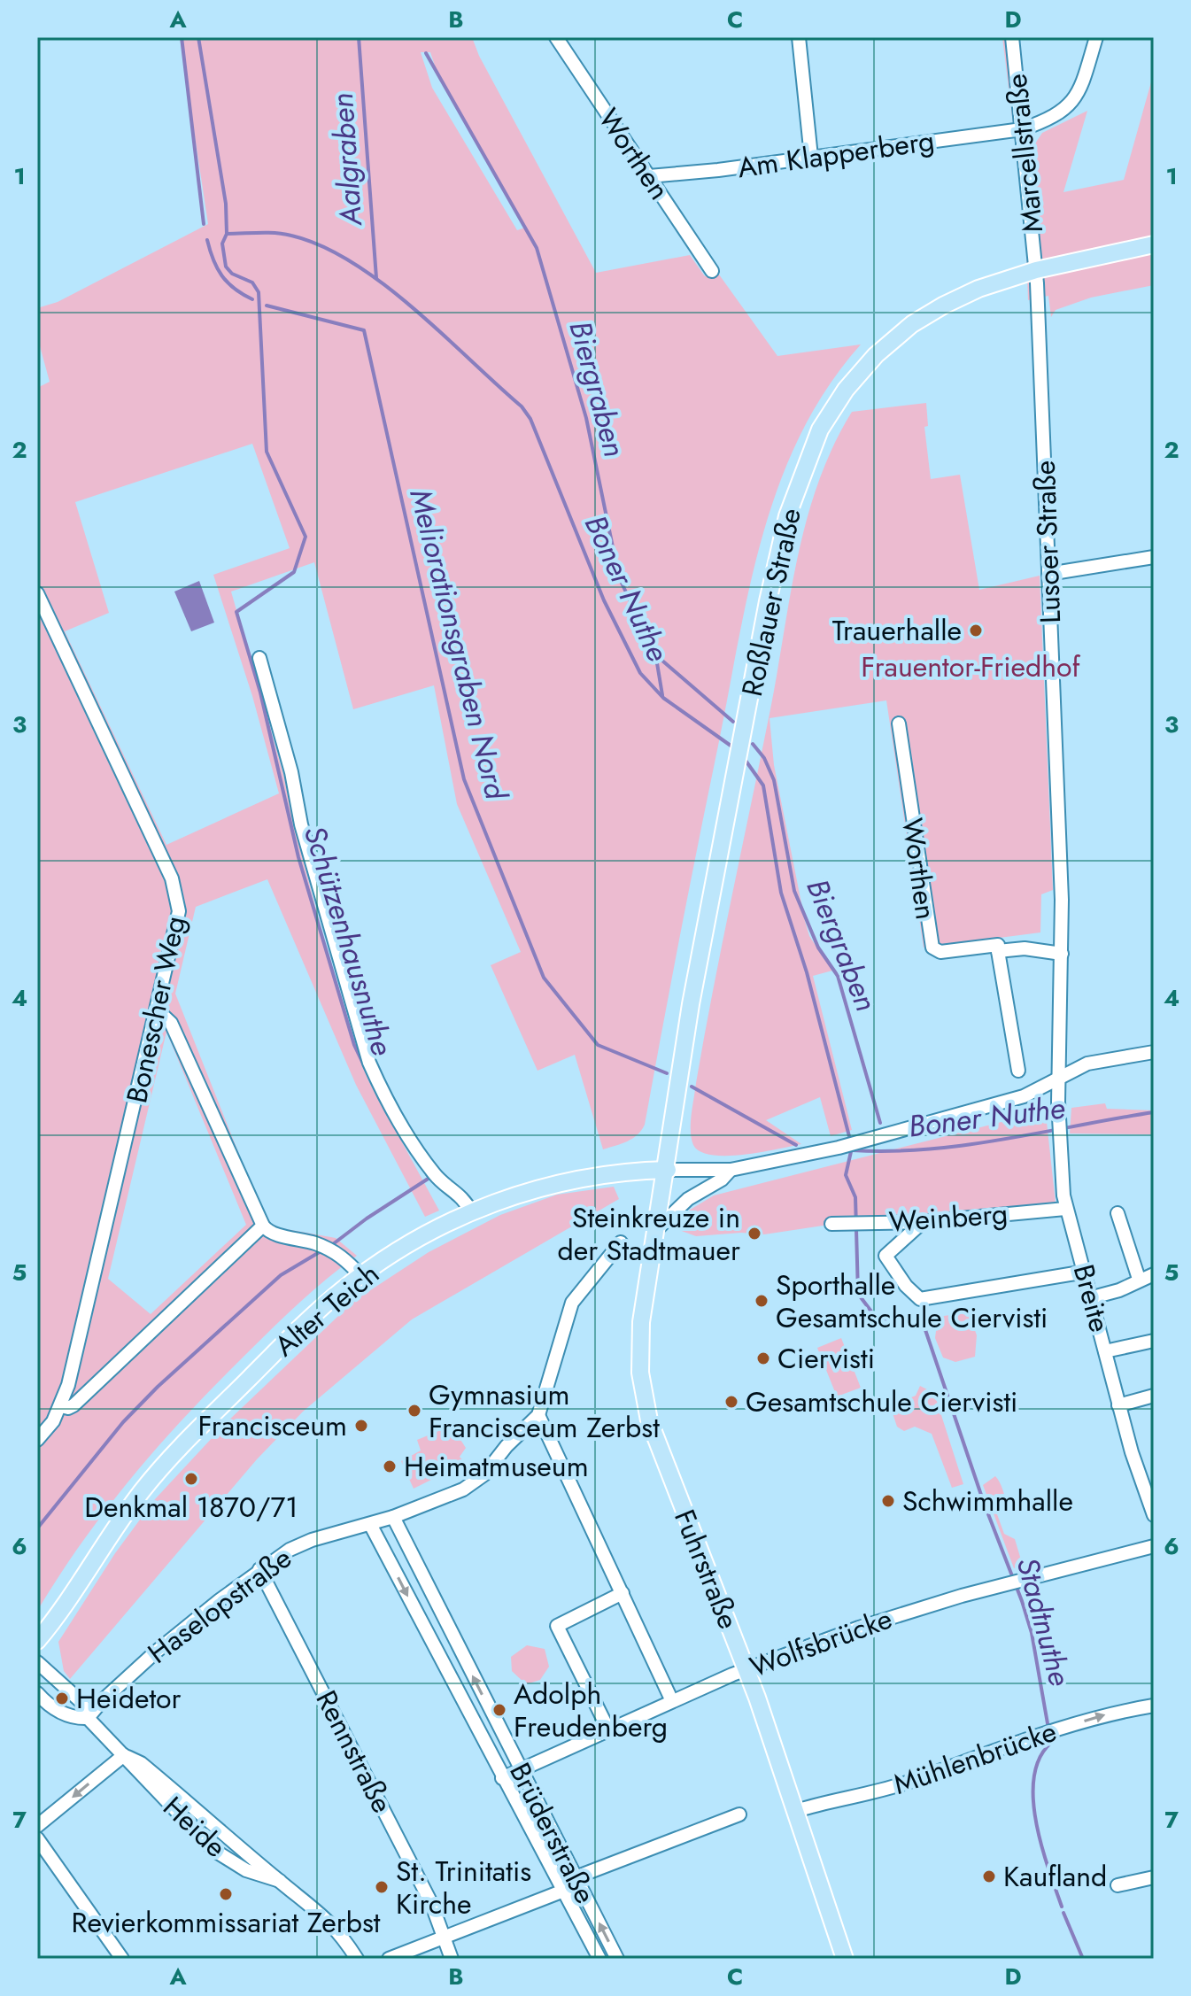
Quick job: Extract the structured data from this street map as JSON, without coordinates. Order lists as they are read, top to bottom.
{
  "streets": {
    "main road": ["Roßlauer Straße", "Alter Teich", "Fuhrstraße"],
    "street": [
      "Marcellstraße",
      "Worthen",
      "Am Klapperberg",
      "Lusoer Straße",
      "Bonescher Weg",
      "Weinberg",
      "Breite",
      "Haselopstraße",
      "Wolfsbrücke",
      "Rennstraße",
      "Mühlenbrücke",
      "Heide",
      "Brüderstraße"
    ]
  },
  "crossings": [
    ["Marcellstraße", "Am Klapperberg"],
    ["Marcellstraße", "Lusoer Straße"],
    ["Marcellstraße", "Roßlauer Straße"],
    ["Worthen", "Am Klapperberg"],
    ["Lusoer Straße", "Roßlauer Straße"],
    ["Lusoer Straße", "Breite"],
    ["Roßlauer Straße", "Alter Teich"],
    ["Roßlauer Straße", "Fuhrstraße"],
    ["Weinberg", "Breite"],
    ["Breite", "Alter Teich"],
    ["Alter Teich", "Fuhrstraße"],
    ["Fuhrstraße", "Wolfsbrücke"],
    ["Fuhrstraße", "Mühlenbrücke"],
    ["Haselopstraße", "Rennstraße"],
    ["Haselopstraße", "Heide"],
    ["Haselopstraße", "Brüderstraße"],
    ["Wolfsbrücke", "Brüderstraße"]
  ],
  "one_way": ["Mühlenbrücke"],
  "water": [
    "Aalgraben",
    "Biergraben",
    "Boner Nuthe",
    "Meliorationsgraben Nord",
    "Schützenhausnuthe",
    "Stadtnuthe"
  ],
  "parks": ["Frauentor-Friedhof"],
  "places": [
    "Trauerhalle",
    "Steinkreuze in der Stadtmauer",
    "Sporthalle Gesamtschule Ciervisti",
    "Ciervisti",
    "Gesamtschule Ciervisti",
    "Gymnasium Francisceum Zerbst",
    "Francisceum",
    "Heimatmuseum",
    "Denkmal 1870/71",
    "Schwimmhalle",
    "Heidetor",
    "Adolph Freudenberg",
    "Kaufland",
    "St. Trinitatis Kirche",
    "Revierkommissariat Zerbst"
  ],
  "grid": {
    "columns": [
      "A",
      "B",
      "C",
      "D"
    ],
    "rows": [
      "1",
      "2",
      "3",
      "4",
      "5",
      "6",
      "7"
    ]
  }
}
